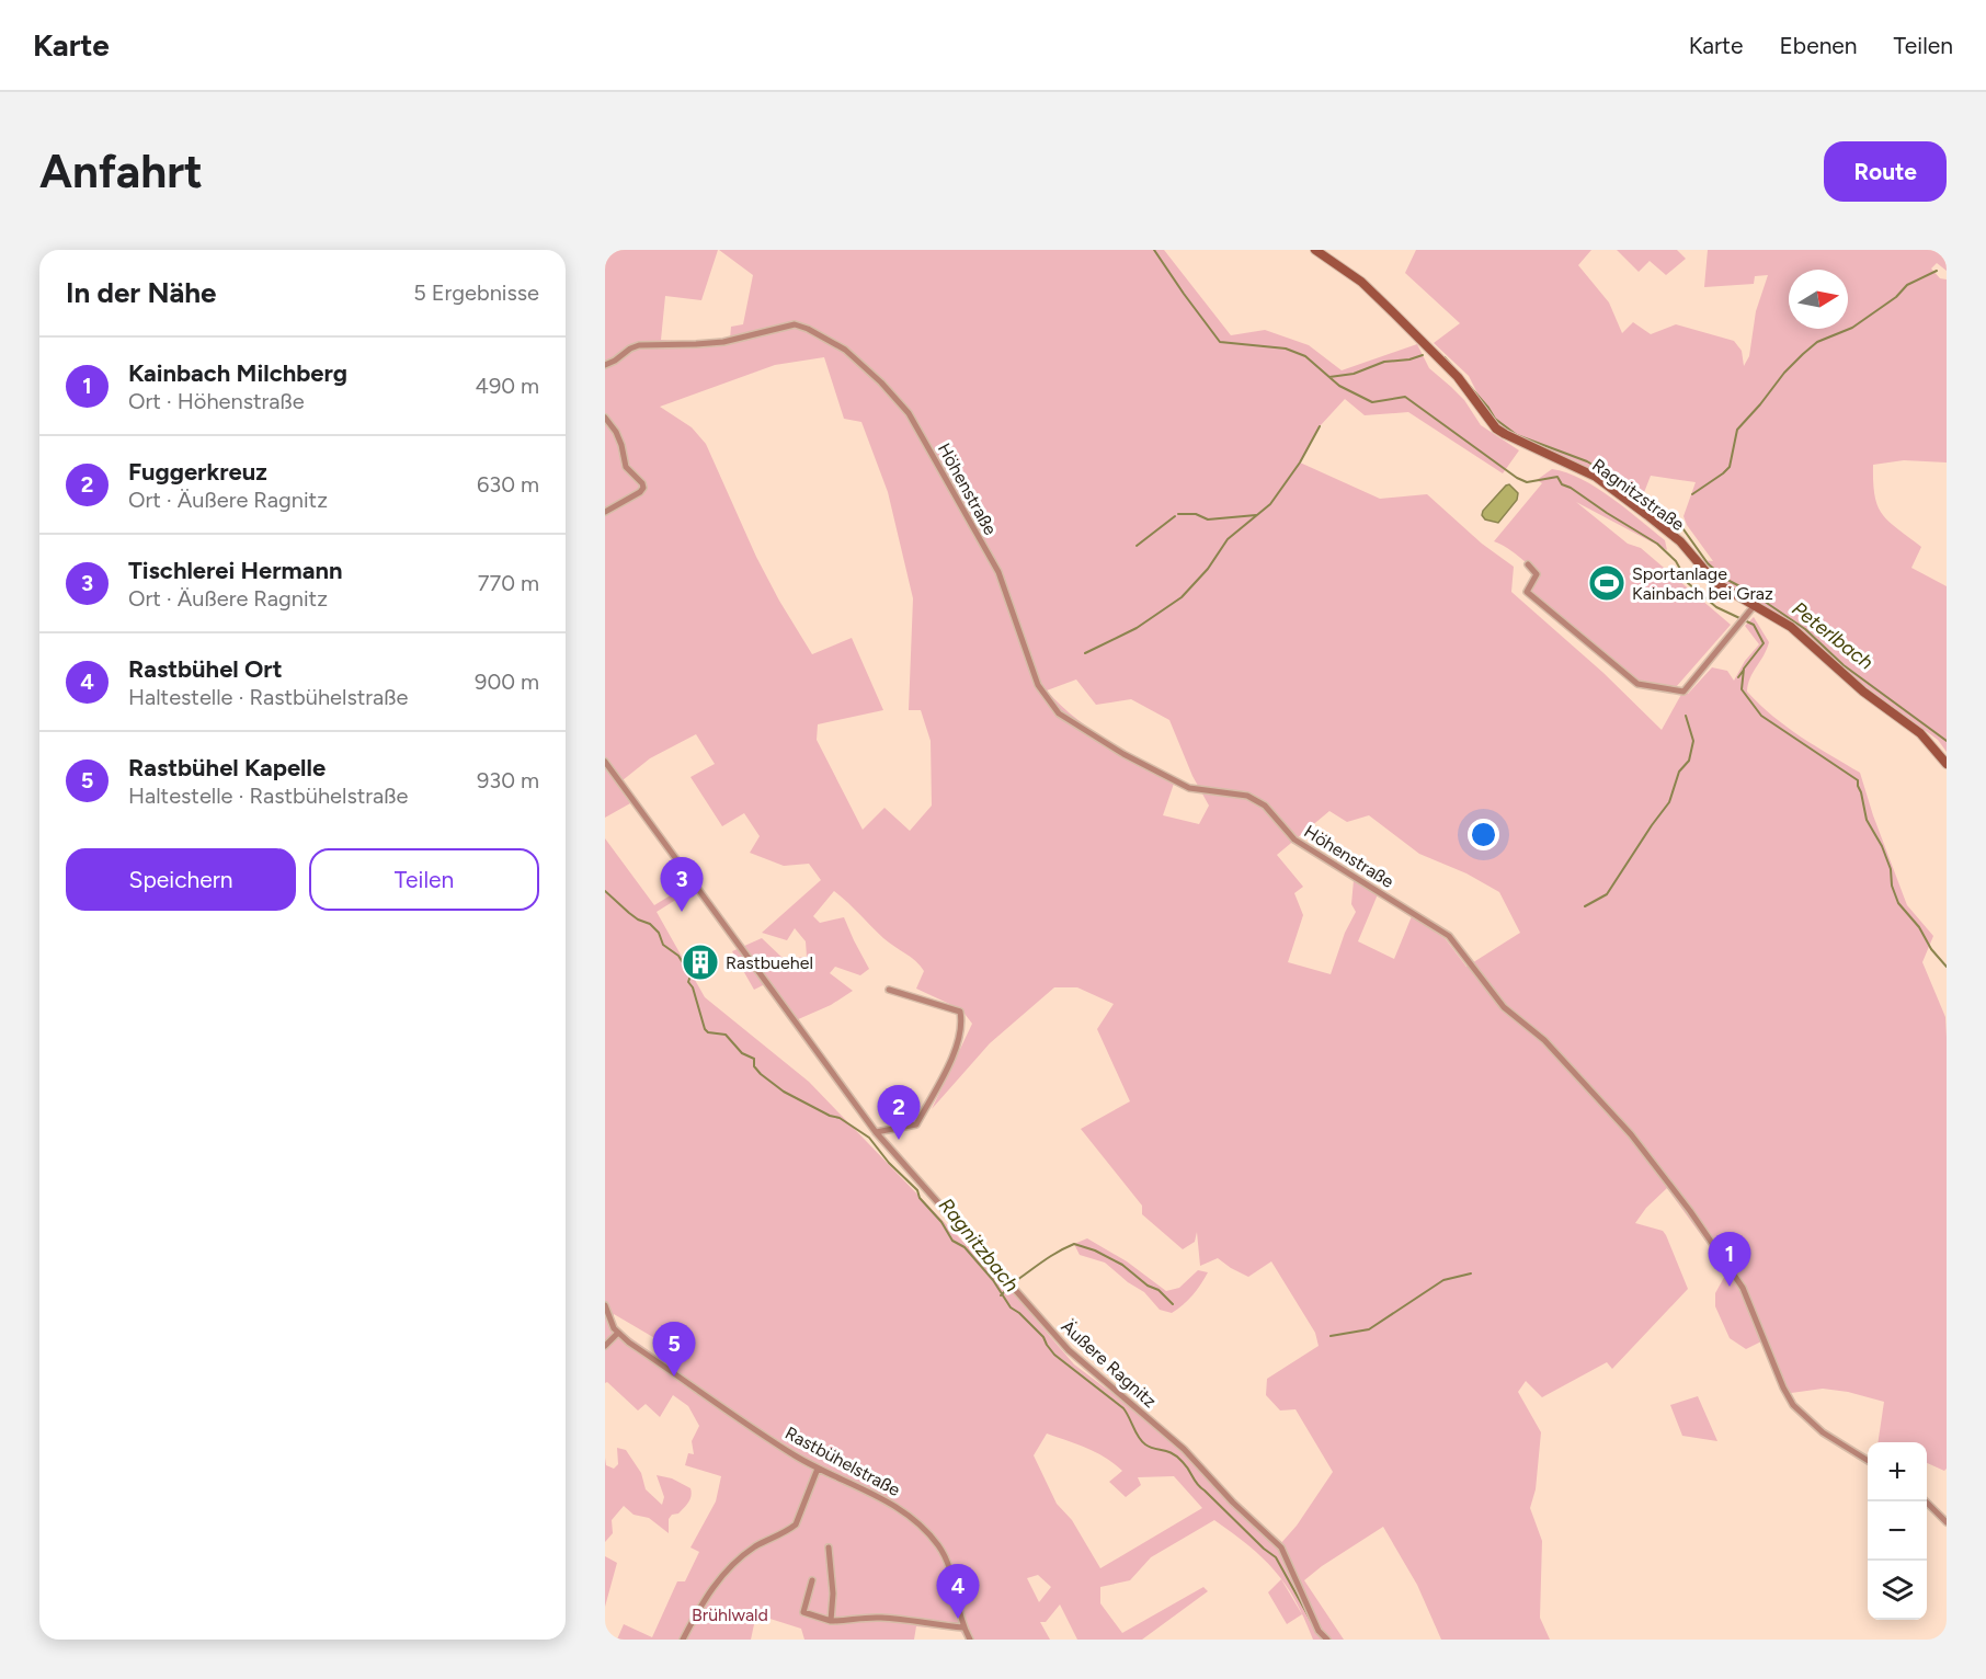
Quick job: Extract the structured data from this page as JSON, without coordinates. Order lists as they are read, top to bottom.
{
  "streets": {
    "main road": ["Ragnitzstraße"],
    "street": ["Höhenstraße", "Äußere Ragnitz", "Rastbühelstraße"]
  },
  "water": ["Peterlbach", "Ragnitzbach"],
  "parks": ["Brühlwald"],
  "places": {
    "sports": ["Sportanlage Kainbach bei Graz"],
    "building": ["Rastbuehel"]
  },
  "north": "right",
  "page": {
    "header": "Karte",
    "nav": ["Karte", "Ebenen", "Teilen"],
    "buttons": [
      "Route",
      ["Speichern", "Teilen"]
    ],
    "title": "Anfahrt",
    "heading": ["In der Nähe", "5 Ergebnisse"],
    "list": [
      {
        "mark": "1",
        "name": "Kainbach Milchberg",
        "note": "Ort · Höhenstraße",
        "value": "490 m"
      },
      {
        "mark": "2",
        "name": "Fuggerkreuz",
        "note": "Ort · Äußere Ragnitz",
        "value": "630 m"
      },
      {
        "mark": "3",
        "name": "Tischlerei Hermann",
        "note": "Ort · Äußere Ragnitz",
        "value": "770 m"
      },
      {
        "mark": "4",
        "name": "Rastbühel Ort",
        "note": "Haltestelle · Rastbühelstraße",
        "value": "900 m"
      },
      {
        "mark": "5",
        "name": "Rastbühel Kapelle",
        "note": "Haltestelle · Rastbühelstraße",
        "value": "930 m"
      }
    ],
    "pins": [
      "3",
      "2",
      "1",
      "5",
      "4"
    ],
    "map_buttons": ["+", "−"]
  }
}
